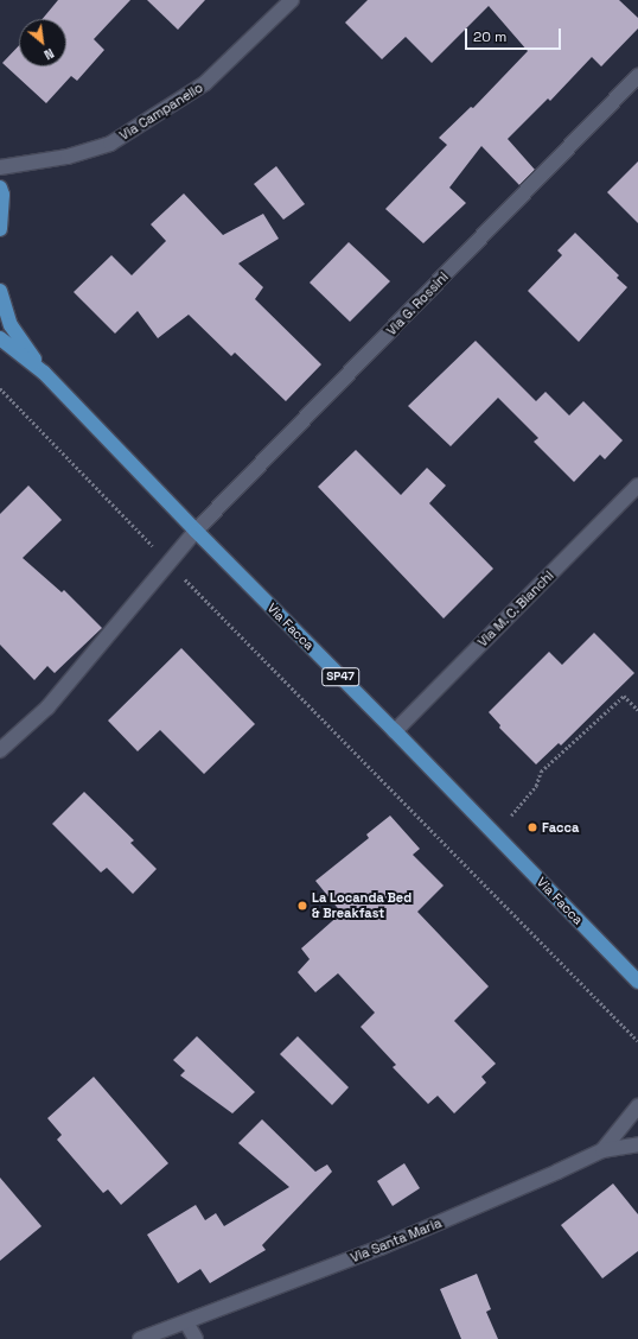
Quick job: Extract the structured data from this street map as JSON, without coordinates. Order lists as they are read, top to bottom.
{
  "streets": {
    "main road": ["Via Facca", "SP47"],
    "street": [
      "Via Campanello",
      "Via G. Rossini",
      "Via M. C. Bianchi",
      "Via Santa Maria"
    ]
  },
  "crossings": [
    ["Via G. Rossini", "Via Facca"],
    ["Via M. C. Bianchi", "Via Facca"]
  ],
  "places": ["Facca", "La Locanda Bed & Breakfast"],
  "scale_bar": "20 m",
  "north": "bottom right"
}
